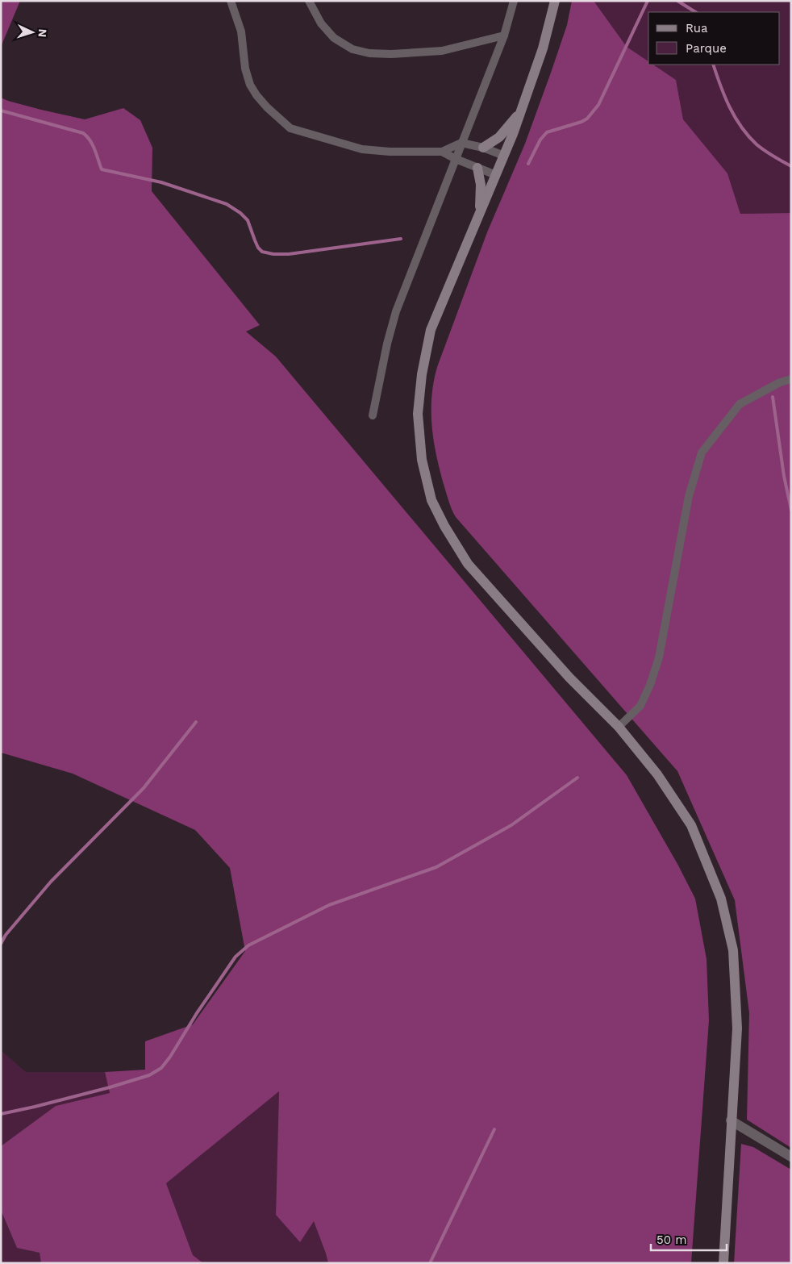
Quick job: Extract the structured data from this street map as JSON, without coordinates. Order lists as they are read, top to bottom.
{
  "legend": ["Rua", "Parque"],
  "scale_bar": "50 m",
  "north": "right"
}
